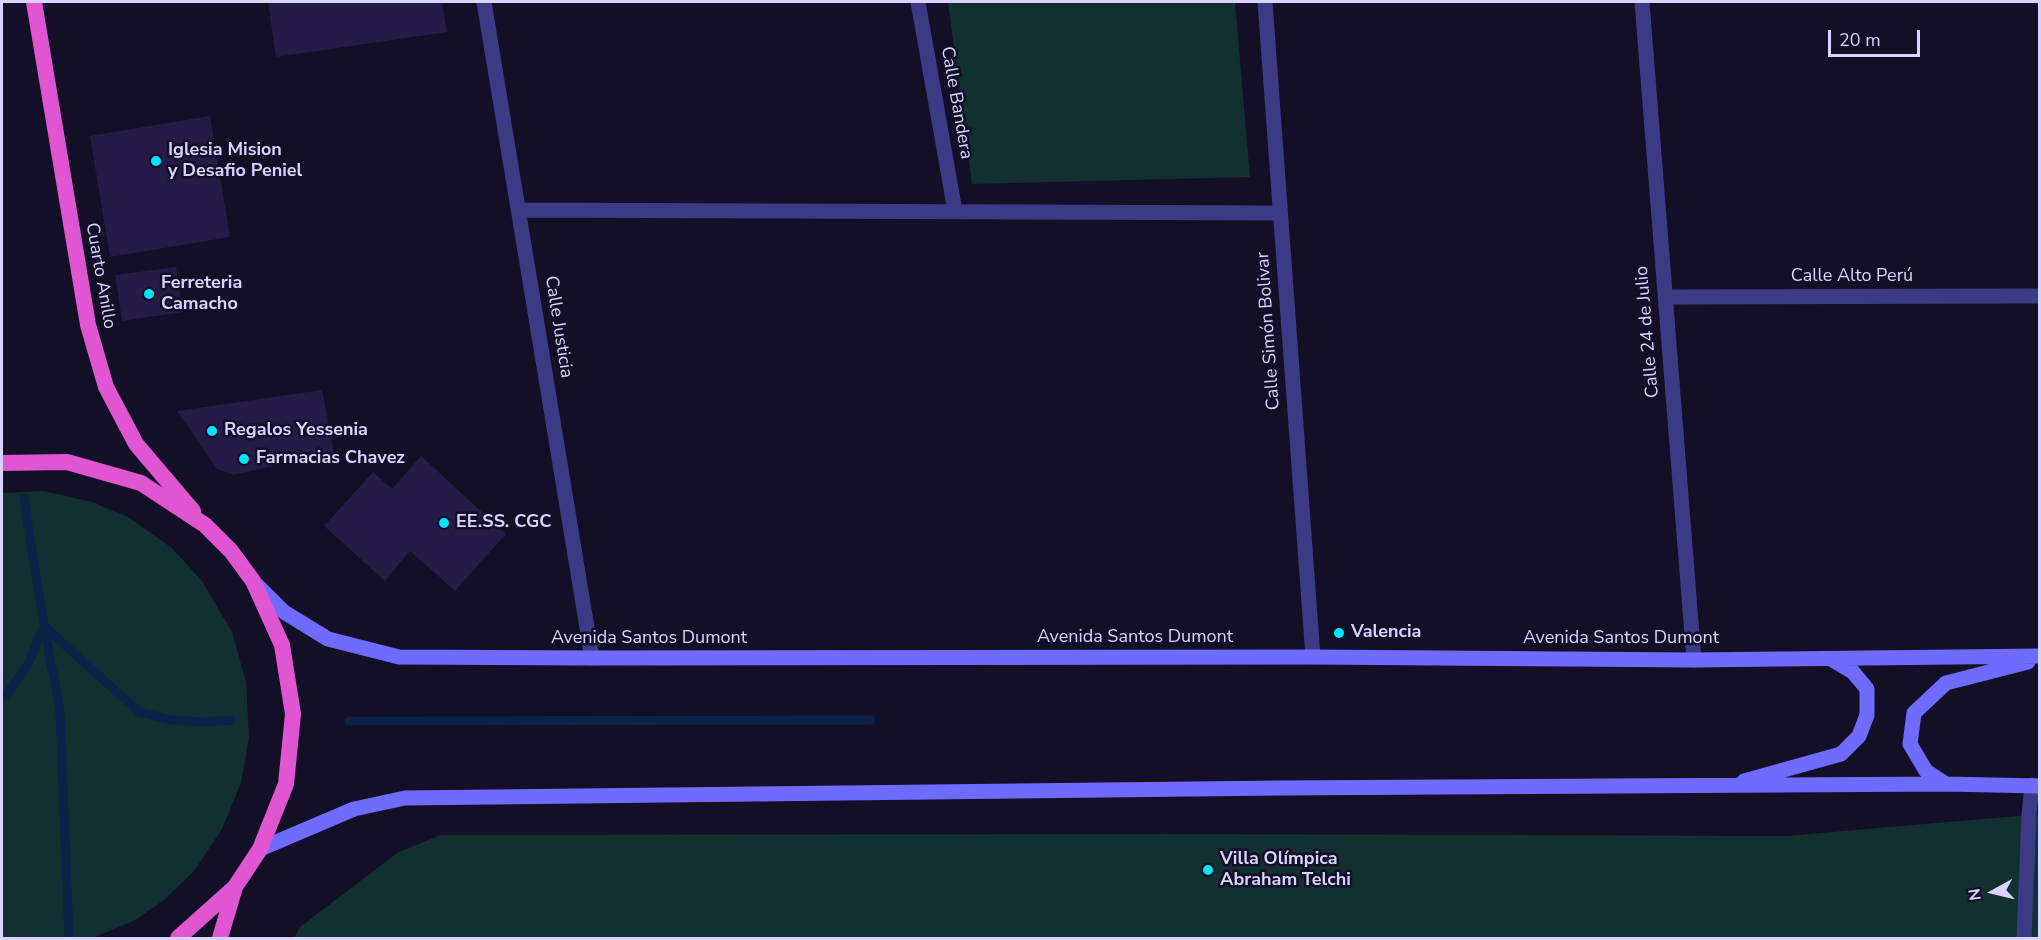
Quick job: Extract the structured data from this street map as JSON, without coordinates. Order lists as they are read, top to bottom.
{
  "streets": {
    "highway": ["Cuarto Anillo"],
    "main road": ["Avenida Santos Dumont"],
    "street": [
      "Calle Bandera",
      "Calle Alto Perú",
      "Calle Justicia",
      "Calle Simón Bolivar",
      "Calle 24 de Julio"
    ]
  },
  "crossings": [
    ["Calle Alto Perú", "Calle 24 de Julio"],
    ["Calle Justicia", "Avenida Santos Dumont"],
    ["Calle Simón Bolivar", "Avenida Santos Dumont"],
    ["Calle 24 de Julio", "Avenida Santos Dumont"]
  ],
  "places": [
    "Iglesia Mision y Desafio Peniel",
    "Ferreteria Camacho",
    "Regalos Yessenia",
    "Farmacias Chavez",
    "EE.SS. CGC",
    "Valencia",
    "Villa Olímpica Abraham Telchi"
  ],
  "scale_bar": "20 m",
  "north": "left"
}
